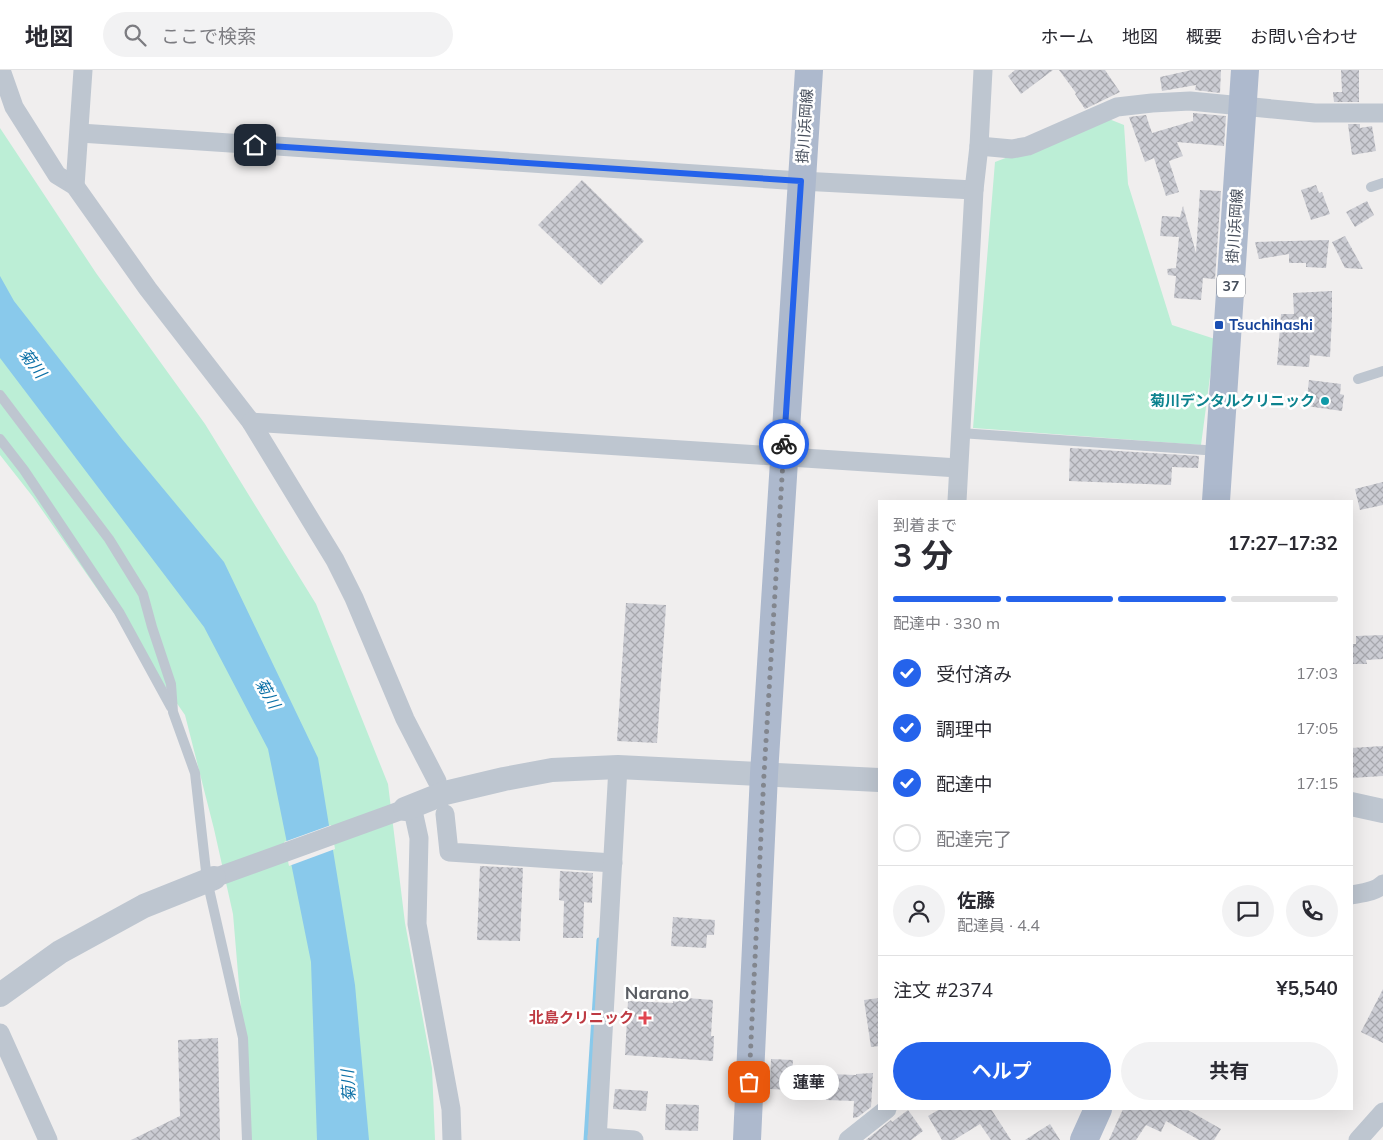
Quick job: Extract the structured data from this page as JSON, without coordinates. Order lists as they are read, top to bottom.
{
  "streets": {
    "main road": ["掛川浜岡線", "37"]
  },
  "districts": ["Narano"],
  "water": ["菊川"],
  "places": {
    "transit": ["Tsuchihashi"],
    "other": ["菊川デンタルクリニック", "蓮華"],
    "health": ["北島クリニック"]
  },
  "page": {
    "header": "地図",
    "search": "ここで検索",
    "nav": [
      "ホーム",
      "地図",
      "概要",
      "お問い合わせ"
    ],
    "heading": ["3 分", "到着まで", "17:27–17:32"],
    "panel": [
      "佐藤",
      "配達員 · 4.4",
      "注文 #2374",
      "¥5,540"
    ],
    "bar": "配達中 · 330 m",
    "list": [
      ["受付済み", "17:03"],
      ["調理中", "17:05"],
      ["配達中", "17:15"],
      "配達完了"
    ],
    "buttons": ["ヘルプ", "共有"],
    "bubble": "蓮華"
  }
}
